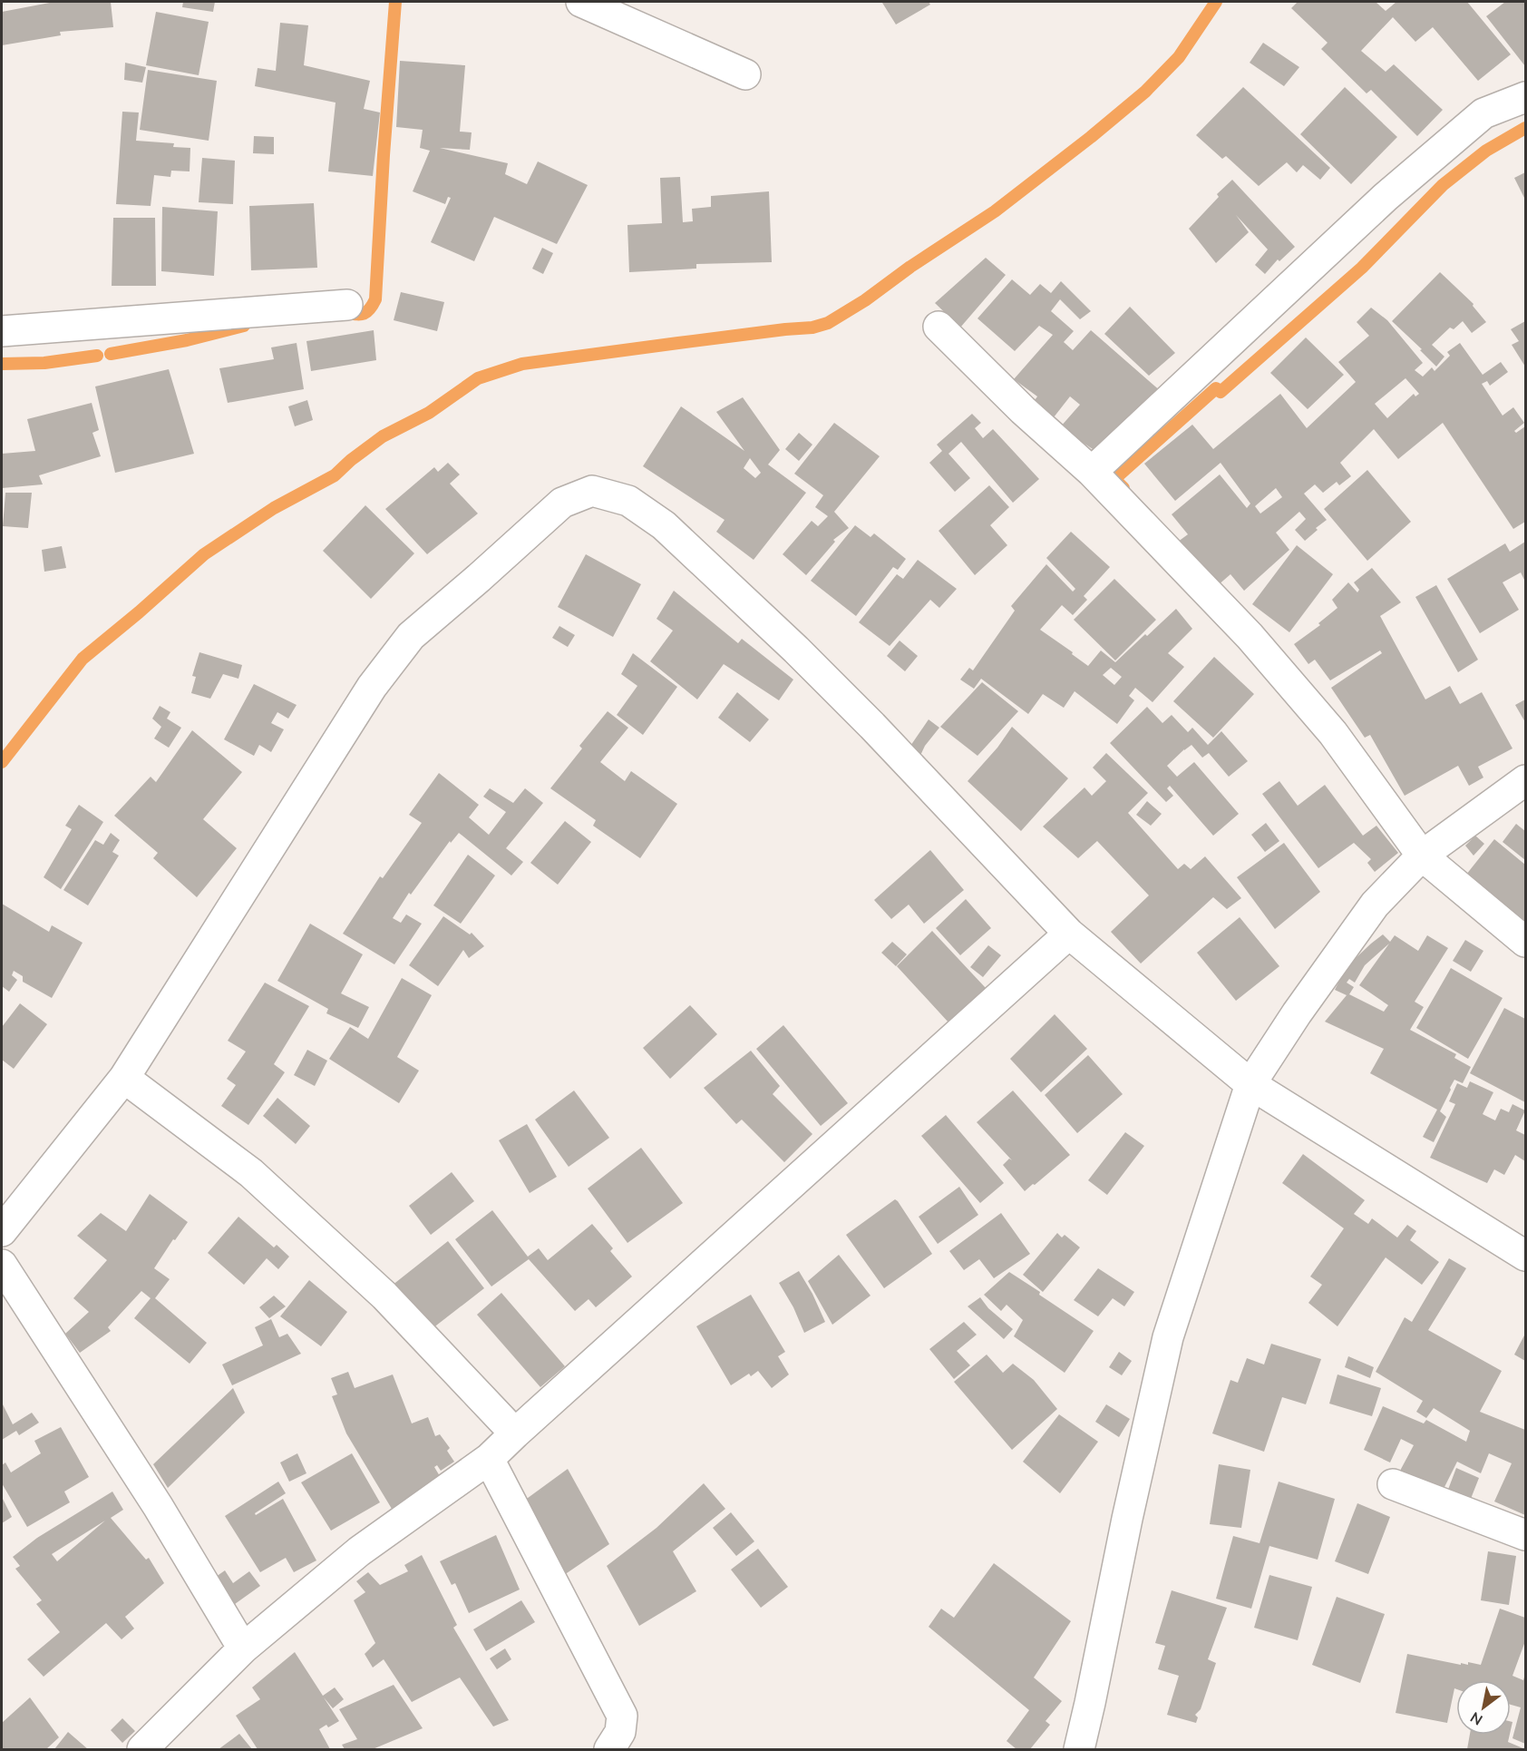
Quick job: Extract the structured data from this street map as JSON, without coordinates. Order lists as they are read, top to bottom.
{
  "north": "bottom left"
}
